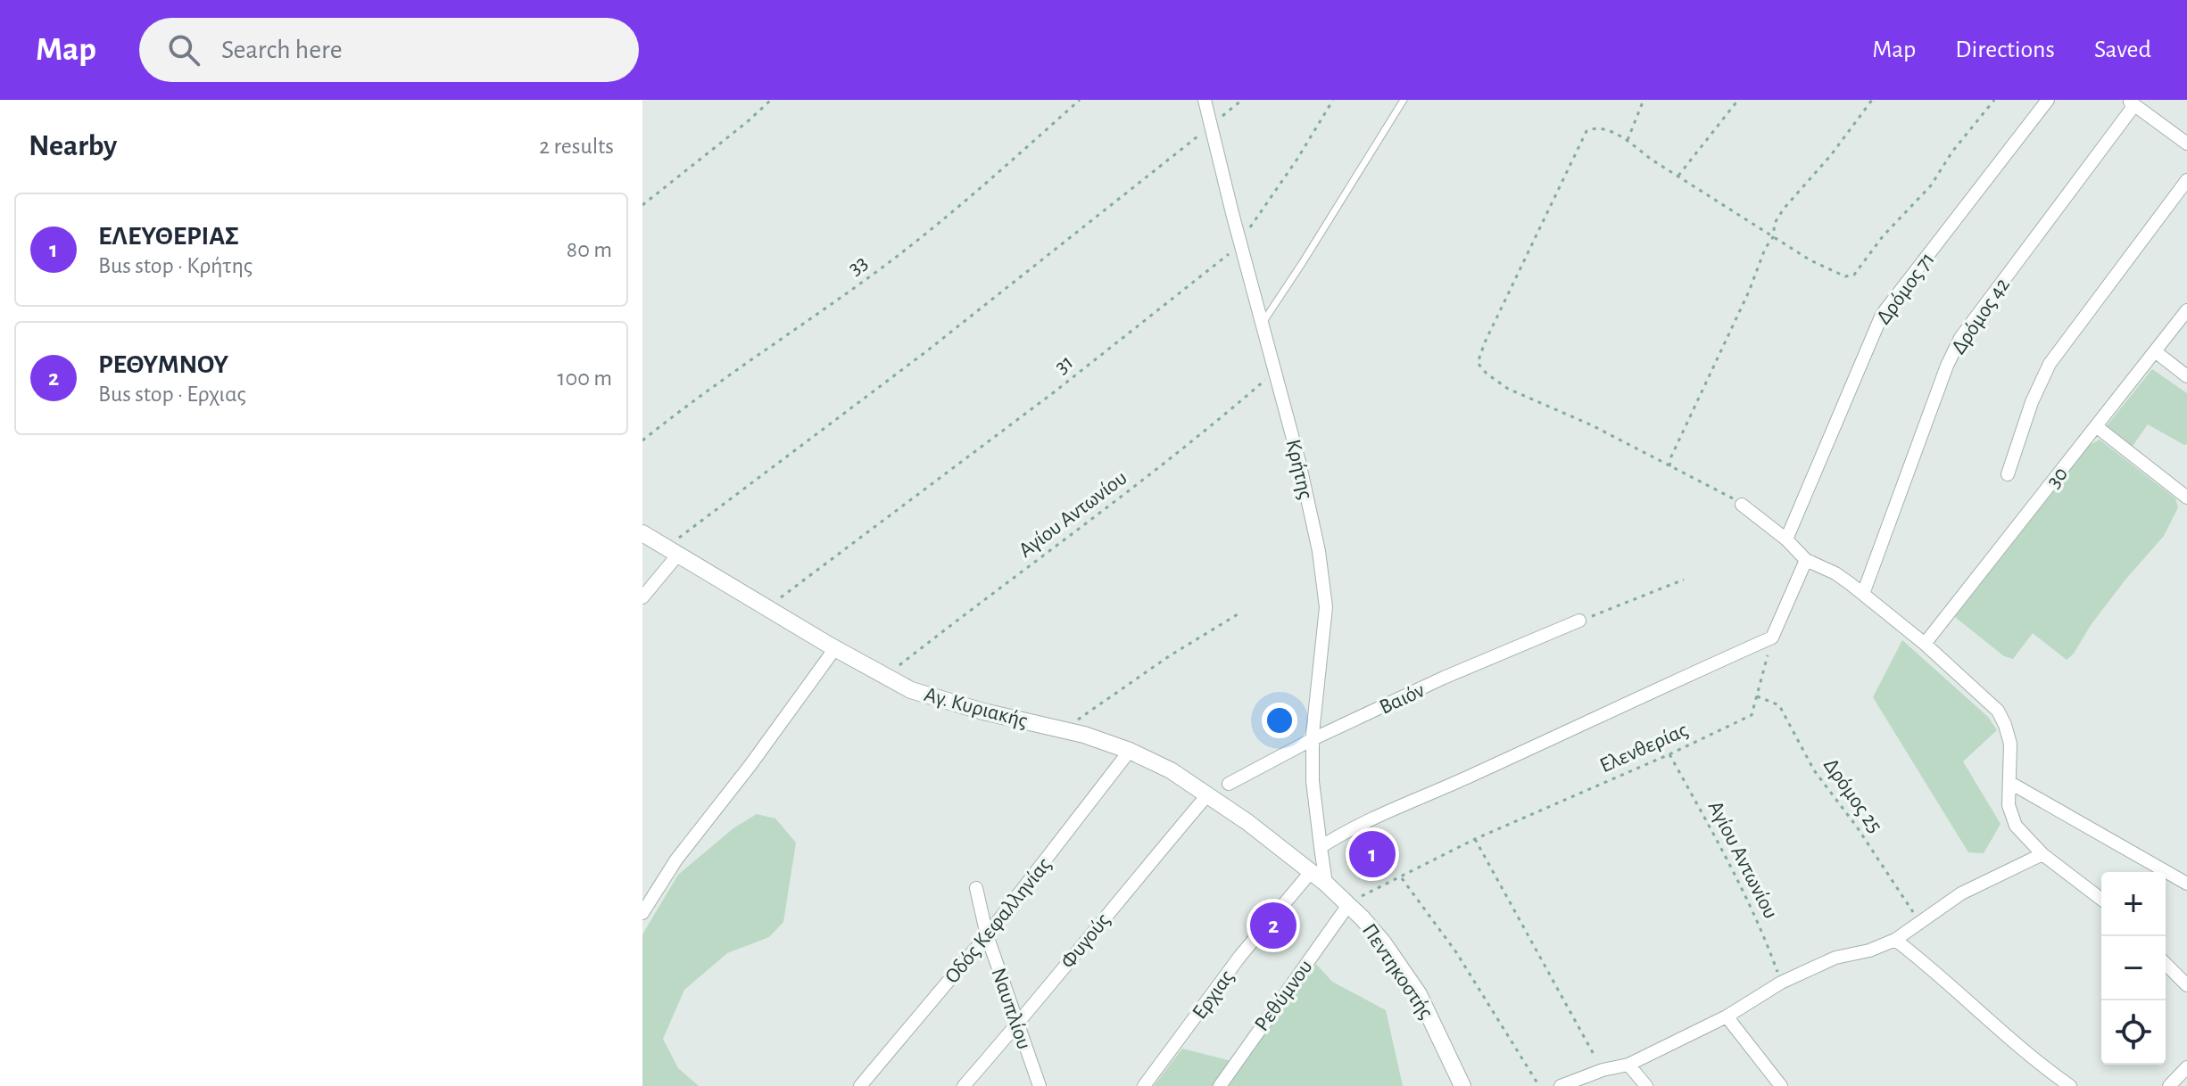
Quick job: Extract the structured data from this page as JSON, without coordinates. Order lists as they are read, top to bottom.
{
  "streets": {
    "street": [
      "Δρόμος 71",
      "Δρόμος 42",
      "Κρήτης",
      "30",
      "Βαιόν",
      "Αγ. Κυριακής",
      "Οδός Κεφαλληνίας",
      "Φυγούς",
      "Πεντηκοστής",
      "Ερχιας",
      "Ρεθύμνου",
      "Ναυπλίου"
    ],
    "path": [
      "33",
      "31",
      "Αγίου Αντωνίου",
      "Ελενθερίας",
      "Δρόμος 25"
    ]
  },
  "crossings": [
    ["31", "Κρήτης"],
    ["31", "Αγ. Κυριακής"],
    ["Κρήτης", "Αγίου Αντωνίου"],
    ["Κρήτης", "Βαιόν"],
    ["Κρήτης", "Πεντηκοστής"],
    ["Αγίου Αντωνίου", "Αγ. Κυριακής"],
    ["Αγίου Αντωνίου", "Ελενθερίας"],
    ["Αγ. Κυριακής", "Οδός Κεφαλληνίας"],
    ["Αγ. Κυριακής", "Φυγούς"],
    ["Αγ. Κυριακής", "Πεντηκοστής"],
    ["Αγ. Κυριακής", "Ερχιας"],
    ["Ελενθερίας", "Δρόμος 25"],
    ["Ελενθερίας", "Πεντηκοστής"],
    ["Ελενθερίας", "Ρεθύμνου"],
    ["Οδός Κεφαλληνίας", "Ναυπλίου"],
    ["Φυγούς", "Ναυπλίου"],
    ["Πεντηκοστής", "Ερχιας"],
    ["Πεντηκοστής", "Ρεθύμνου"]
  ],
  "page": {
    "header": "Map",
    "search": "Search here",
    "nav": ["Map", "Directions", "Saved"],
    "heading": ["Nearby", "2 results"],
    "list": [
      {
        "mark": "1",
        "name": "ΕΛΕΥΘΕΡΙΑΣ",
        "note": "Bus stop · Κρήτης",
        "value": "80 m"
      },
      {
        "mark": "2",
        "name": "ΡΕΘΥΜΝΟΥ",
        "note": "Bus stop · Ερχιας",
        "value": "100 m"
      }
    ],
    "pins": ["1", "2"],
    "map_buttons": ["+", "−"]
  }
}
